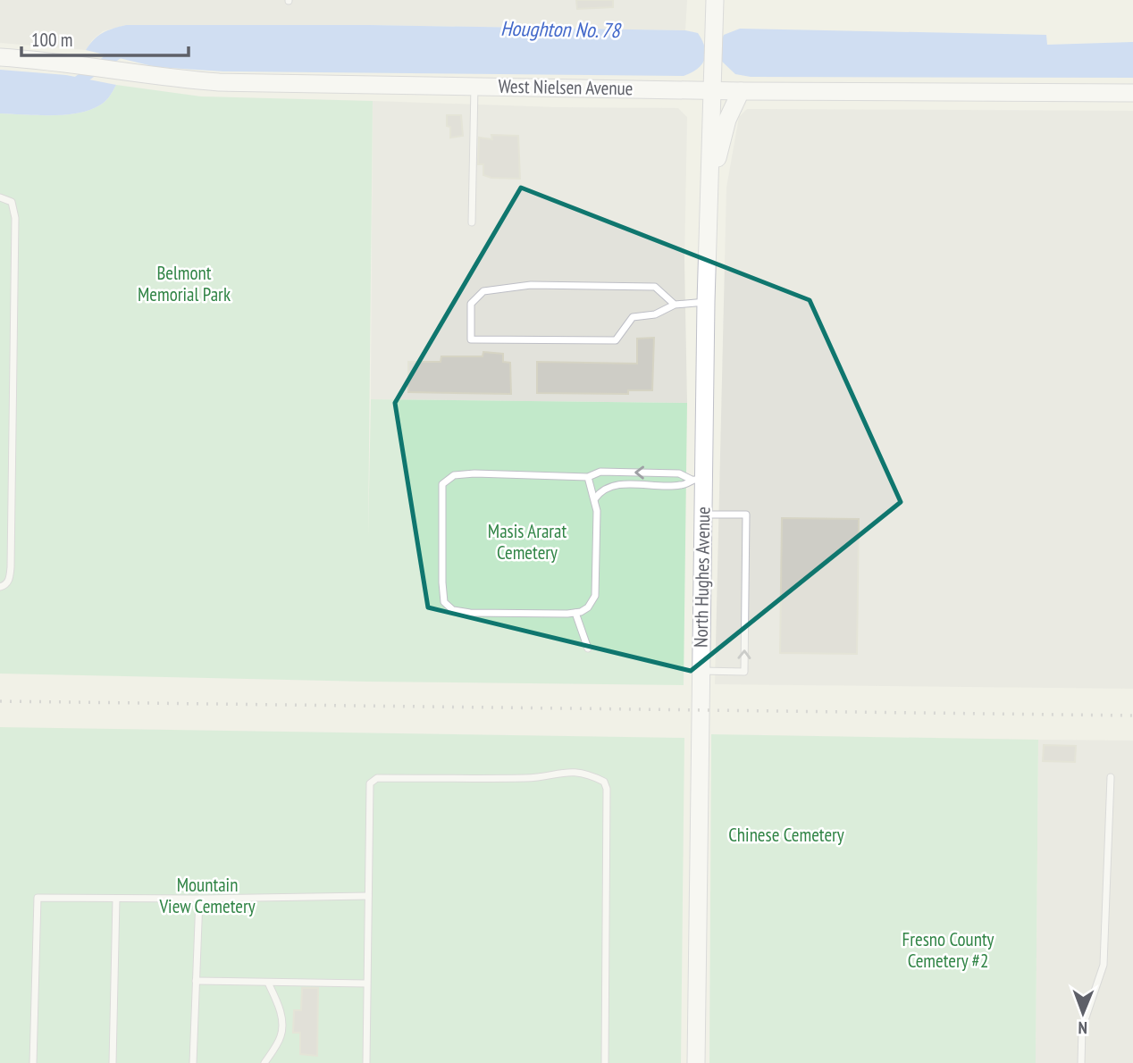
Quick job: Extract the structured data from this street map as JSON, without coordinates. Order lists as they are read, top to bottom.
{
  "streets": {
    "street": ["West Nielsen Avenue", "North Hughes Avenue"]
  },
  "crossings": [
    ["West Nielsen Avenue", "North Hughes Avenue"]
  ],
  "water": ["Houghton No. 78"],
  "parks": [
    "Belmont Memorial Park",
    "Masis Ararat Cemetery",
    "Chinese Cemetery",
    "Mountain View Cemetery",
    "Fresno County Cemetery #2"
  ],
  "scale_bar": "100 m",
  "north": "bottom"
}
